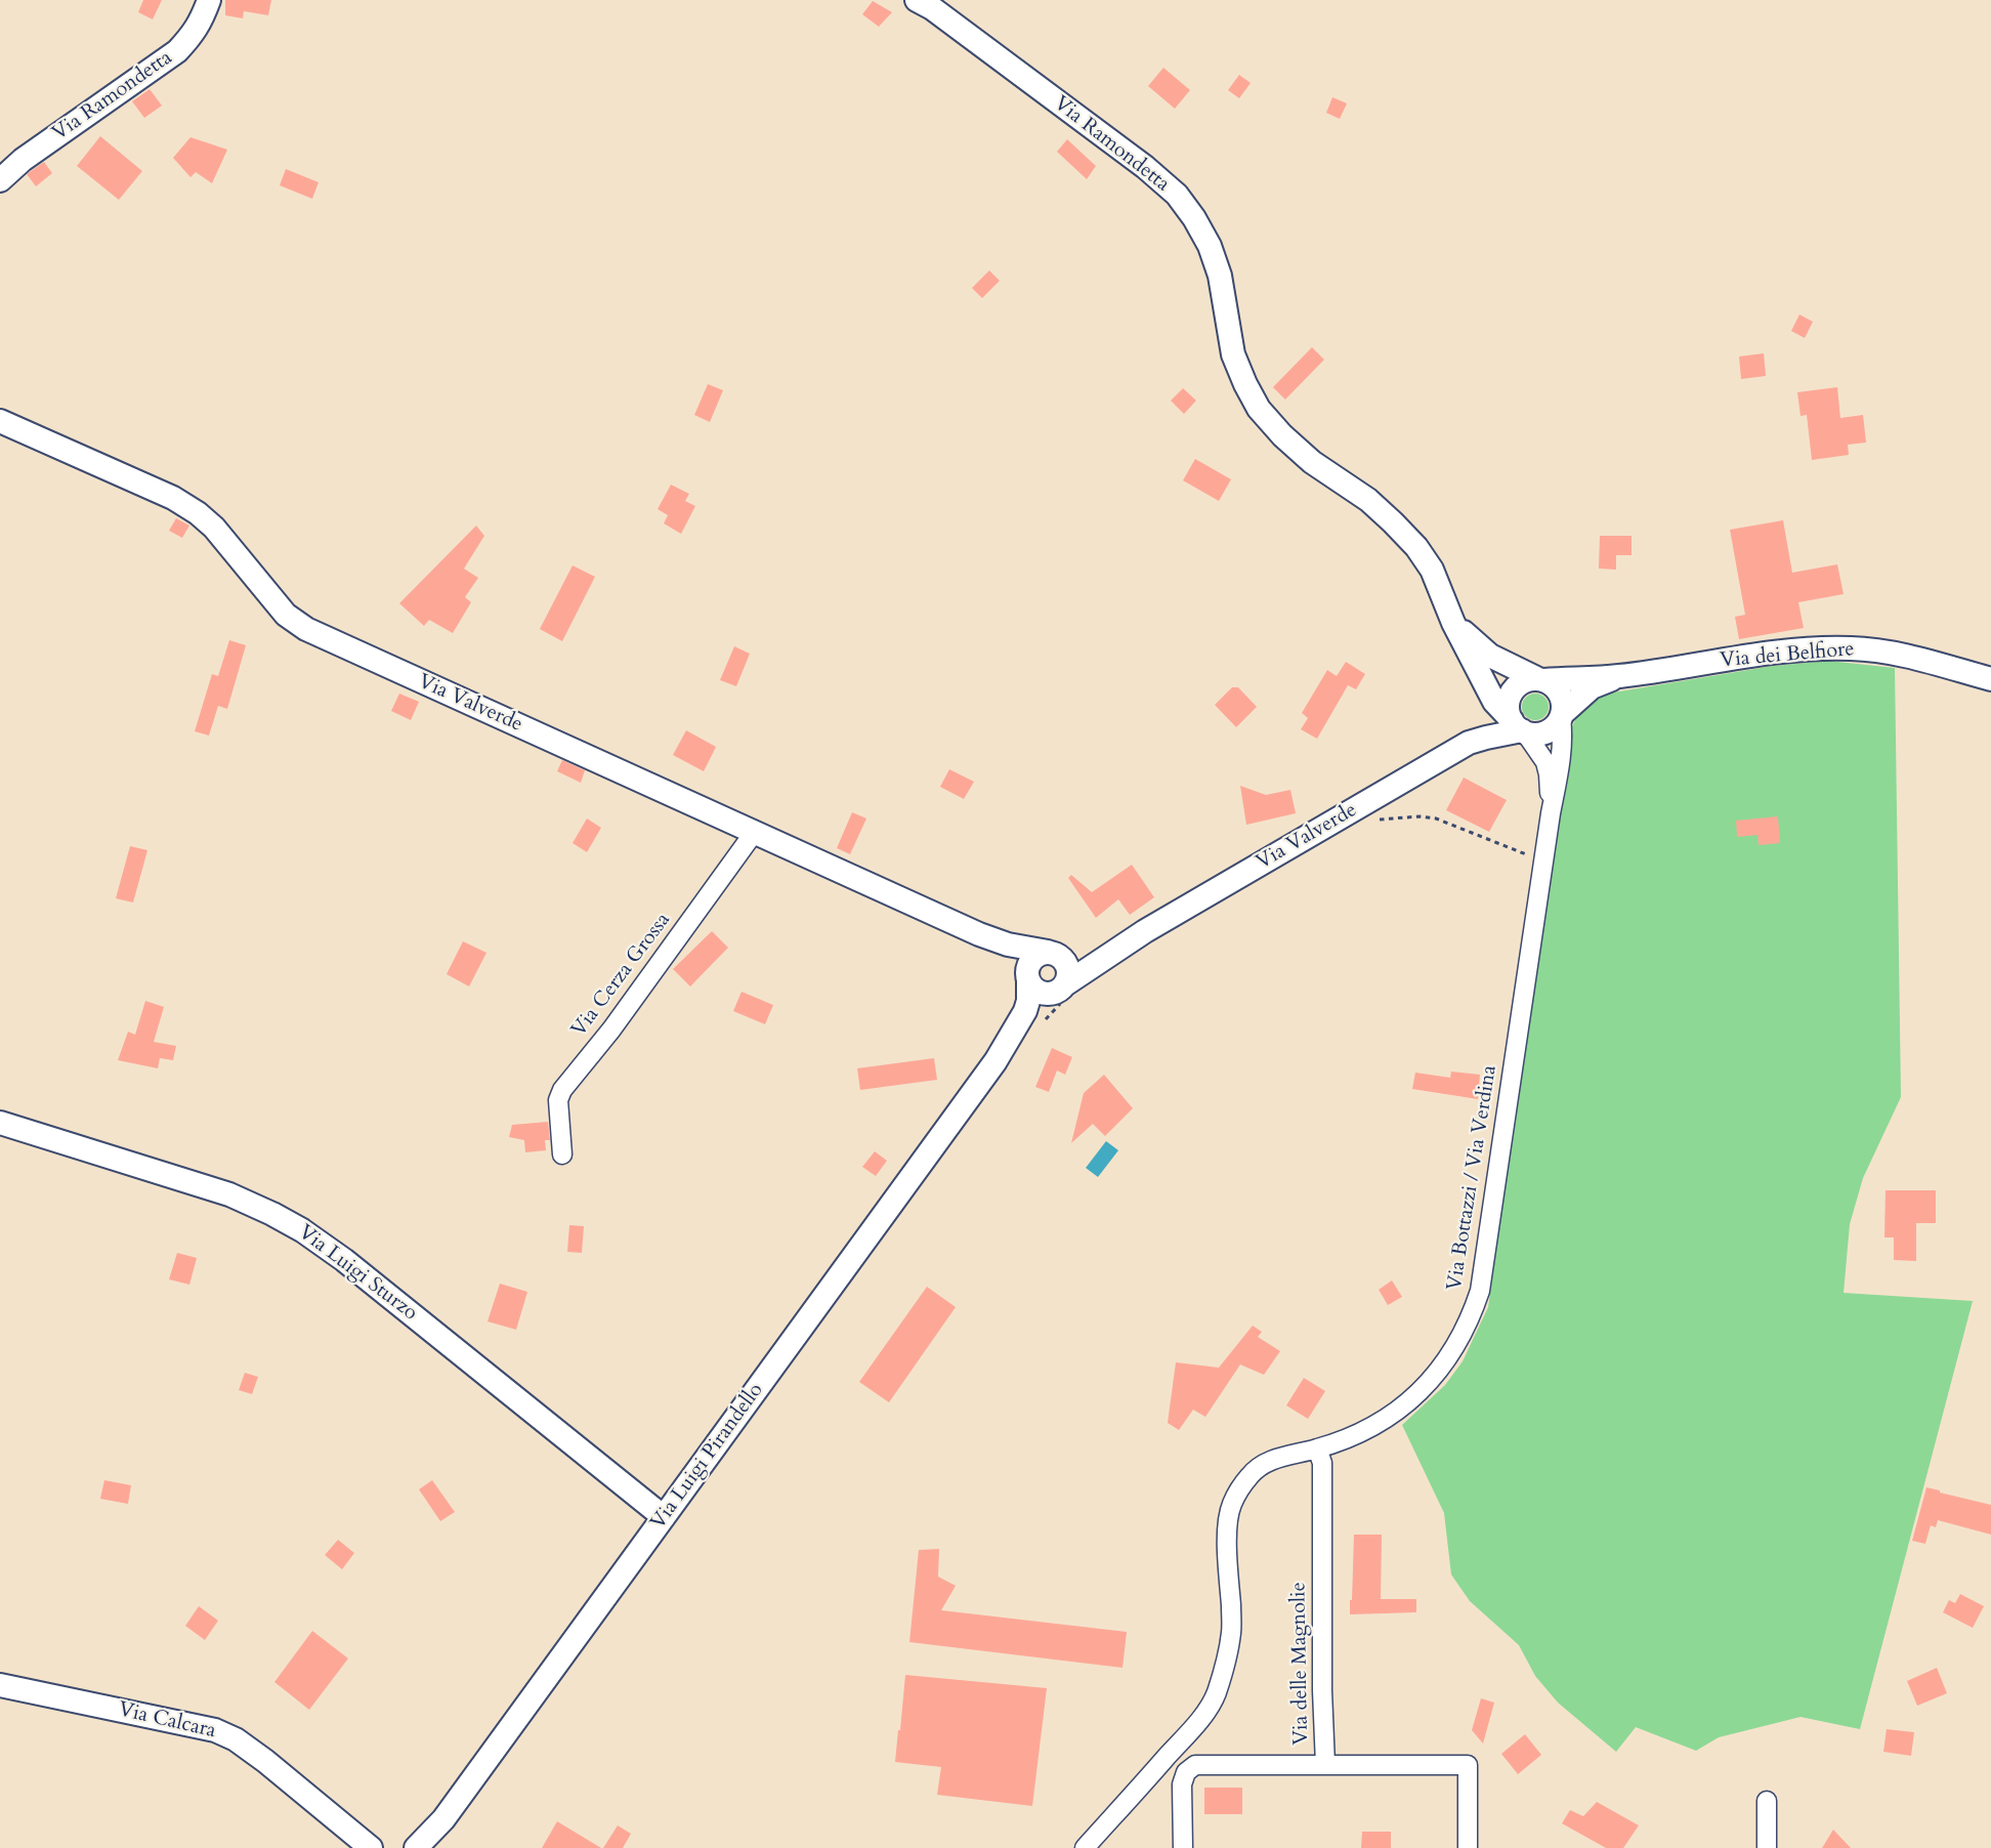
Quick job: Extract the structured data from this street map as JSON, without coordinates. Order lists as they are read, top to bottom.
{
  "streets": {
    "street": [
      "Via Ramondetta",
      "Via dei Belfiore",
      "Via Valverde",
      "Via Cerza Grossa",
      "Via Bottazzi / Via Verdina",
      "Via Luigi Sturzo",
      "Via Luigi Pirandello",
      "Via delle Magnolie",
      "Via Calcara"
    ]
  },
  "crossings": [
    ["Via Ramondetta", "Via Valverde"],
    ["Via Valverde", "Via Cerza Grossa"],
    ["Via Bottazzi / Via Verdina", "Via delle Magnolie"],
    ["Via Luigi Sturzo", "Via Luigi Pirandello"]
  ]
}
